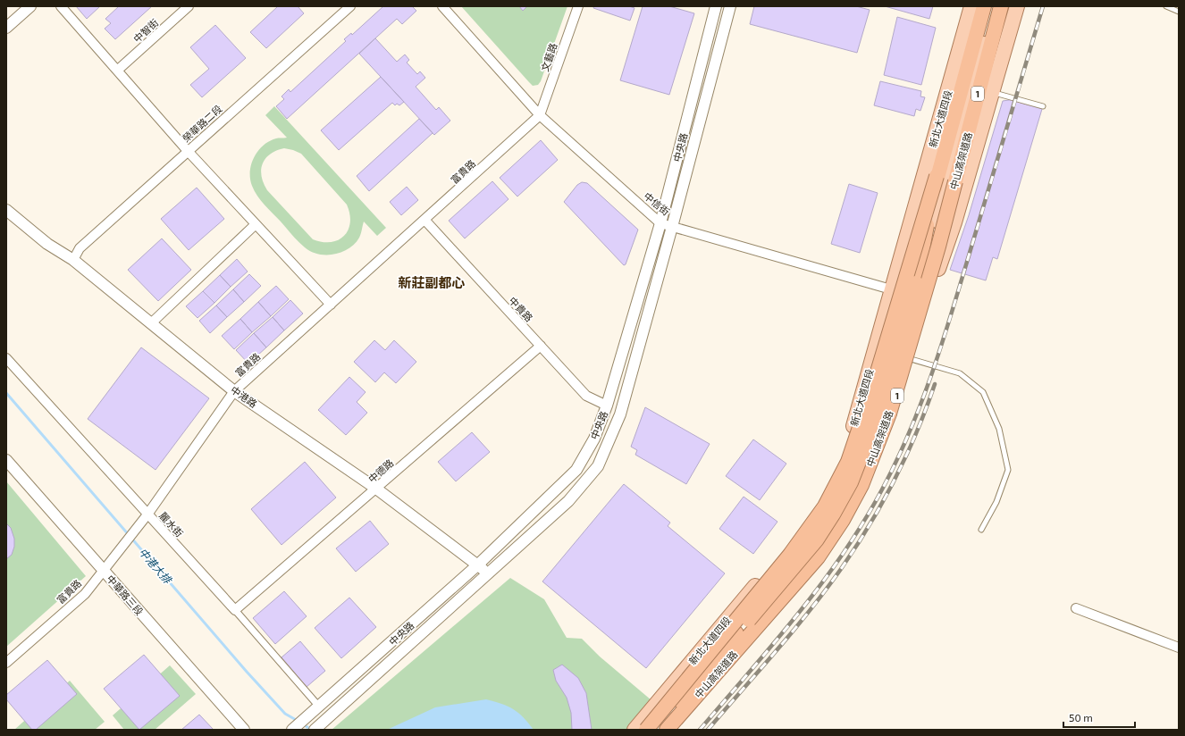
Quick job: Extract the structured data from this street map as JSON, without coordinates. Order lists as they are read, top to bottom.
{
  "streets": {
    "highway": ["1", "中山高架道路"],
    "main road": ["新北大道四段"],
    "street": [
      "中智街",
      "文藝路",
      "榮華路二段",
      "中央路",
      "富貴路",
      "中信街",
      "中貴路",
      "中港路",
      "中德路",
      "麗水街",
      "中華路三段"
    ]
  },
  "crossings": [
    ["文藝路", "富貴路"],
    ["文藝路", "中信街"],
    ["1", "中山高架道路"],
    ["1", "中信街"],
    ["新北大道四段", "中信街"],
    ["榮華路二段", "中港路"],
    ["中央路", "中信街"],
    ["中央路", "中貴路"],
    ["中央路", "中港路"],
    ["中央路", "麗水街"],
    ["富貴路", "中信街"],
    ["富貴路", "中貴路"],
    ["富貴路", "中港路"],
    ["富貴路", "麗水街"],
    ["富貴路", "中華路三段"],
    ["中貴路", "中德路"],
    ["中港路", "中德路"],
    ["中德路", "麗水街"]
  ],
  "districts": ["新莊副都心"],
  "water": ["中港大排"],
  "scale_bar": "50 m"
}
